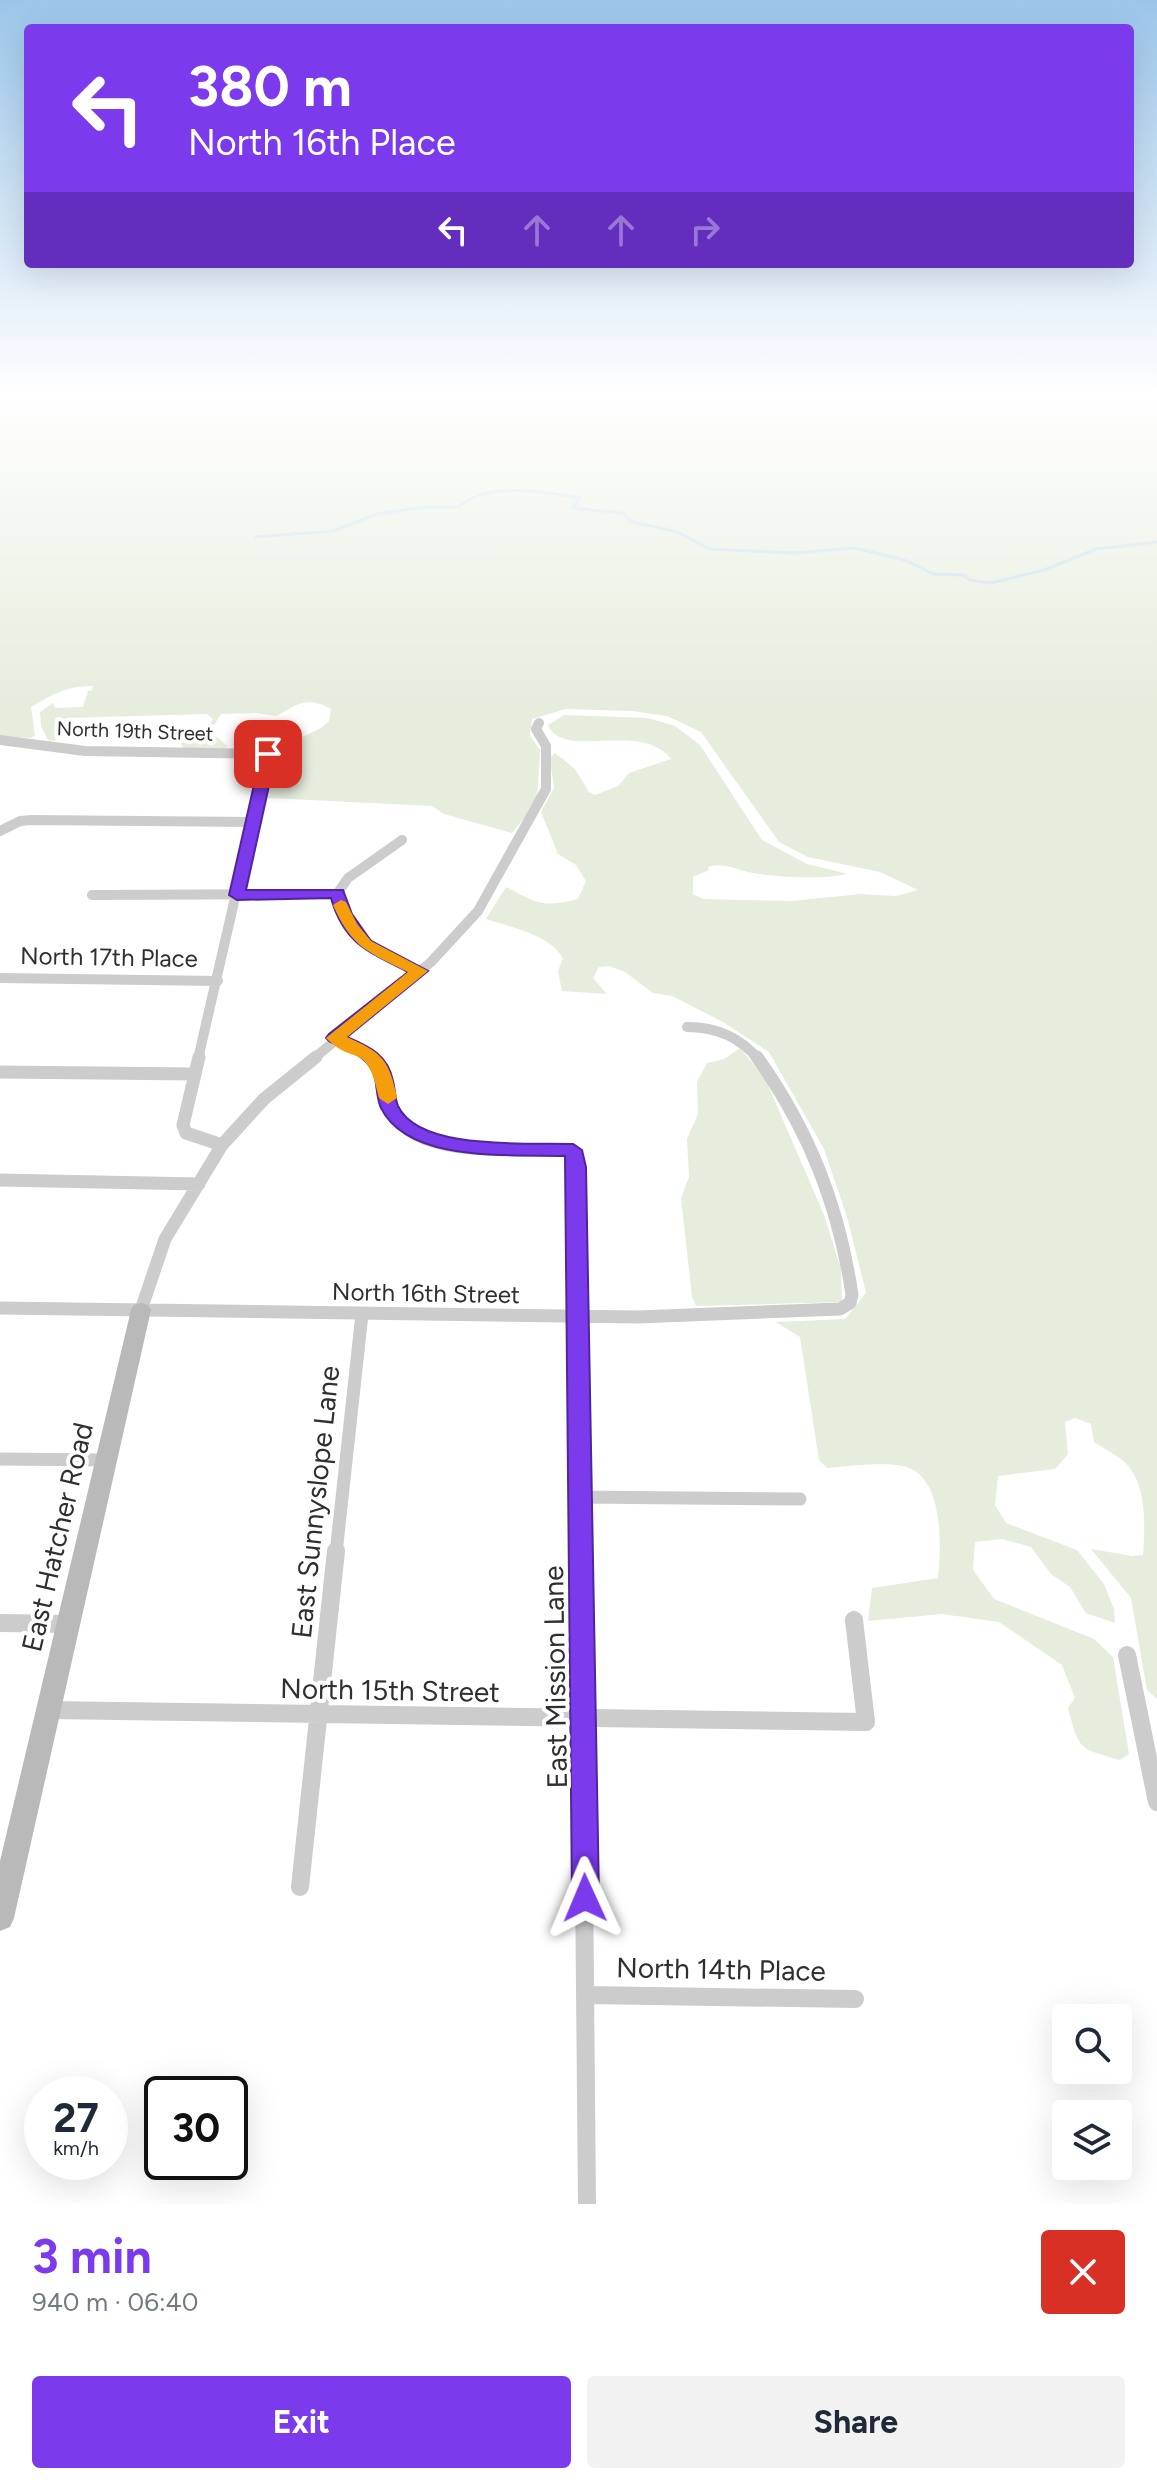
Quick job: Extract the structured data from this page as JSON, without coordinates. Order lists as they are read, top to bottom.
{
  "streets": {
    "street": [
      "North 19th Street",
      "North 17th Place",
      "North 16th Street",
      "East Sunnyslope Lane",
      "East Hatcher Road",
      "East Mission Lane",
      "North 15th Street",
      "North 14th Place"
    ]
  },
  "crossings": [
    ["North 16th Street", "East Sunnyslope Lane"],
    ["North 16th Street", "East Hatcher Road"],
    ["North 16th Street", "East Mission Lane"],
    ["East Sunnyslope Lane", "North 15th Street"],
    ["East Hatcher Road", "North 15th Street"],
    ["East Mission Lane", "North 15th Street"],
    ["East Mission Lane", "North 14th Place"]
  ],
  "page": {
    "turn": ["380 m", "North 16th Place"],
    "speed": "27 km/h",
    "limit": "30",
    "heading": ["3 min", "940 m · 06:40"],
    "buttons": ["Exit", "Share"]
  }
}
